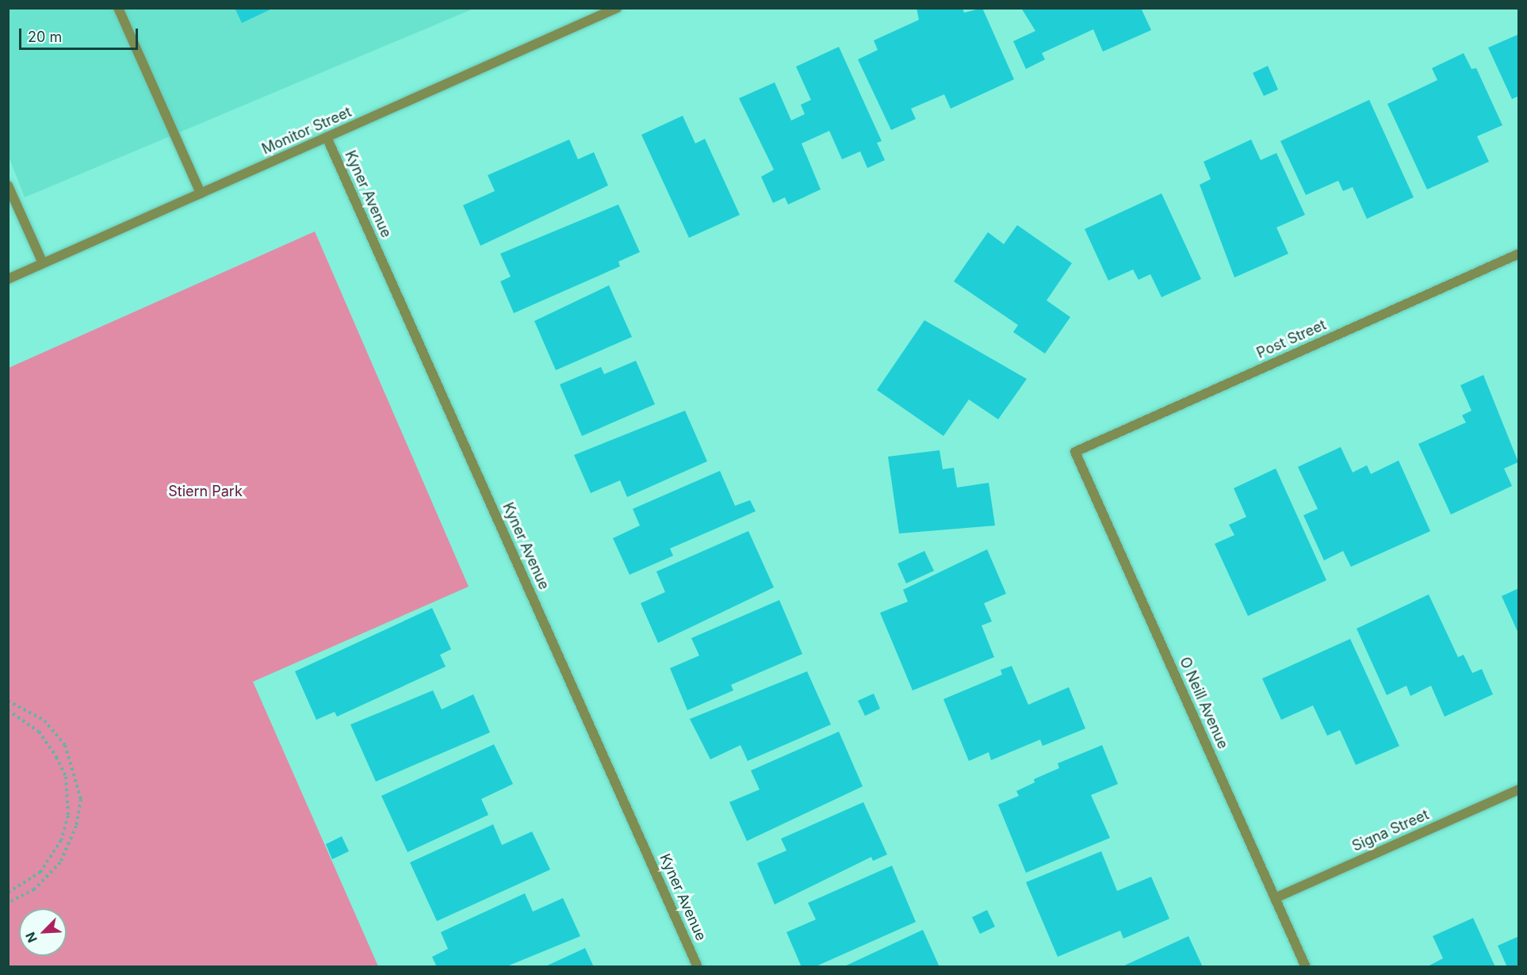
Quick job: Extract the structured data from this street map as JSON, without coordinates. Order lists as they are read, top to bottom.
{
  "streets": {
    "street": [
      "Monitor Street",
      "Kyner Avenue",
      "Post Street",
      "O Neill Avenue",
      "Signa Street"
    ]
  },
  "crossings": [
    ["Monitor Street", "Kyner Avenue"],
    ["Post Street", "O Neill Avenue"],
    ["O Neill Avenue", "Signa Street"]
  ],
  "parks": ["Stiern Park"],
  "scale_bar": "20 m",
  "north": "bottom left"
}
